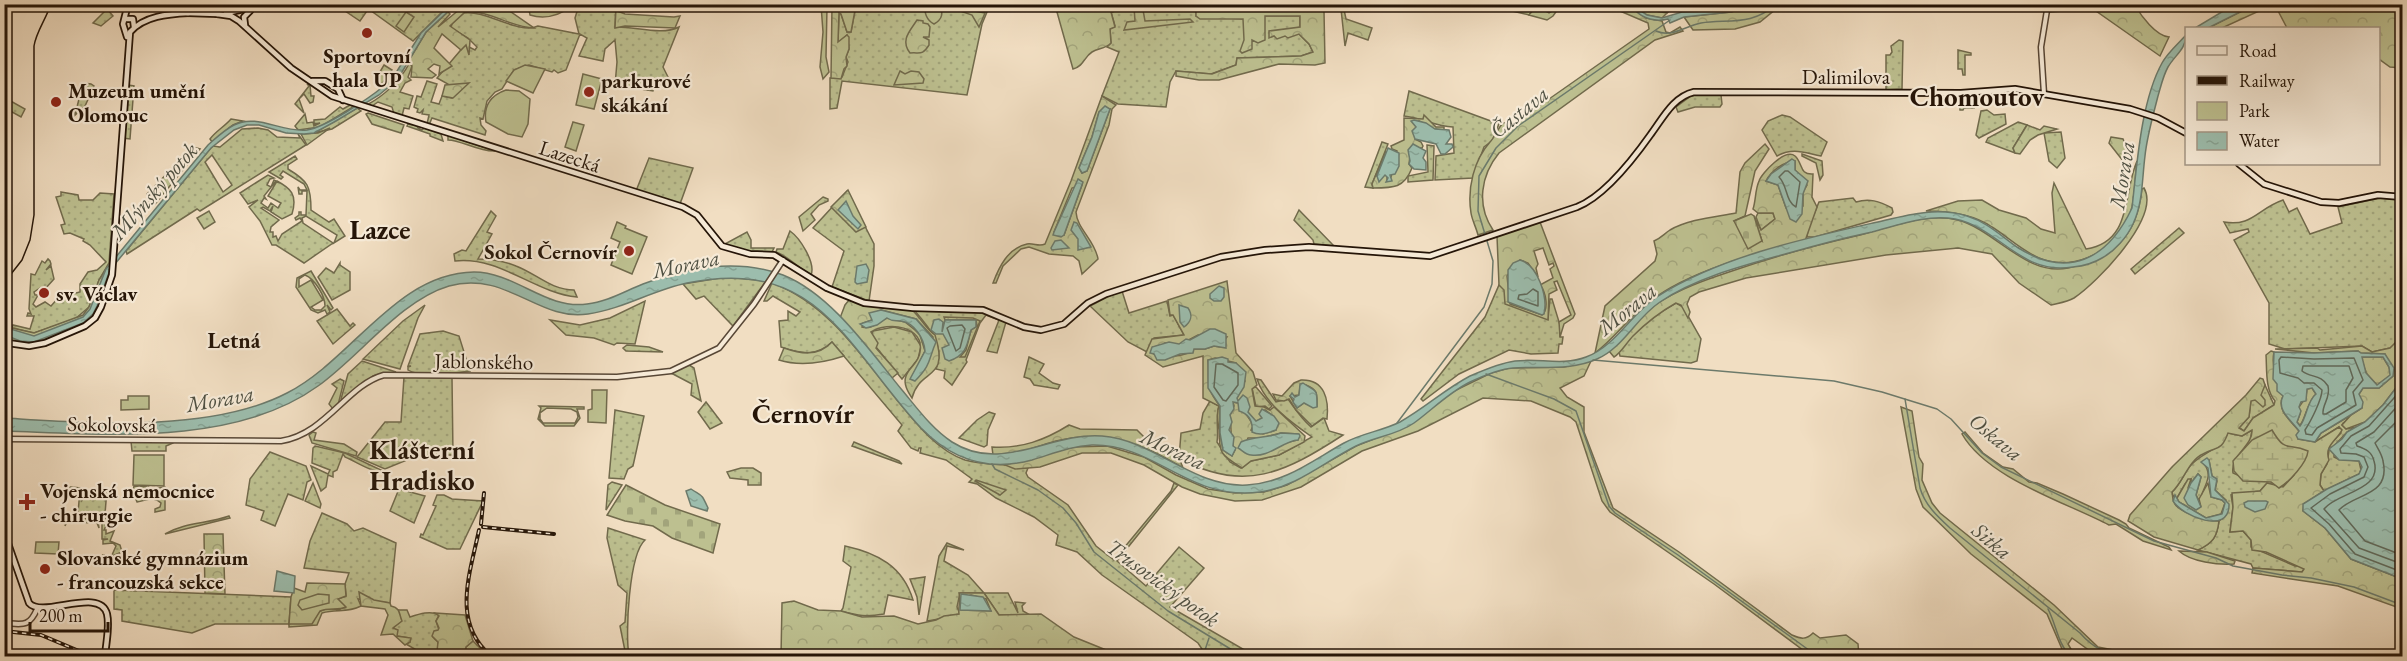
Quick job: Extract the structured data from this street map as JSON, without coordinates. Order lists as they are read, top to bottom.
{
  "streets": {
    "main road": ["Dalimilova", "Lazecká"],
    "street": ["Jablonského", "Sokolovská"]
  },
  "crossings": [
    ["Dalimilova", "Lazecká"],
    ["Dalimilova", "Jablonského"],
    ["Lazecká", "Jablonského"],
    ["Jablonského", "Sokolovská"]
  ],
  "districts": [
    "Chomoutov",
    "Lazce",
    "Letná",
    "Černovír",
    "Klášterní Hradisko"
  ],
  "water": [
    "Častava",
    "Morava",
    "Mlýnský potok",
    "Oskava",
    "Sitka",
    "Trusovický potok"
  ],
  "places": {
    "other": [
      "Sportovní hala UP",
      "parkurové skákání",
      "Muzeum umění Olomouc",
      "Sokol Černovír",
      "sv. Václav",
      "Slovanské gymnázium - francouzská sekce"
    ],
    "health": ["Vojenská nemocnice - chirurgie"]
  },
  "legend": [
    "Road",
    "Railway",
    "Park",
    "Water"
  ],
  "scale_bar": "200 m"
}
